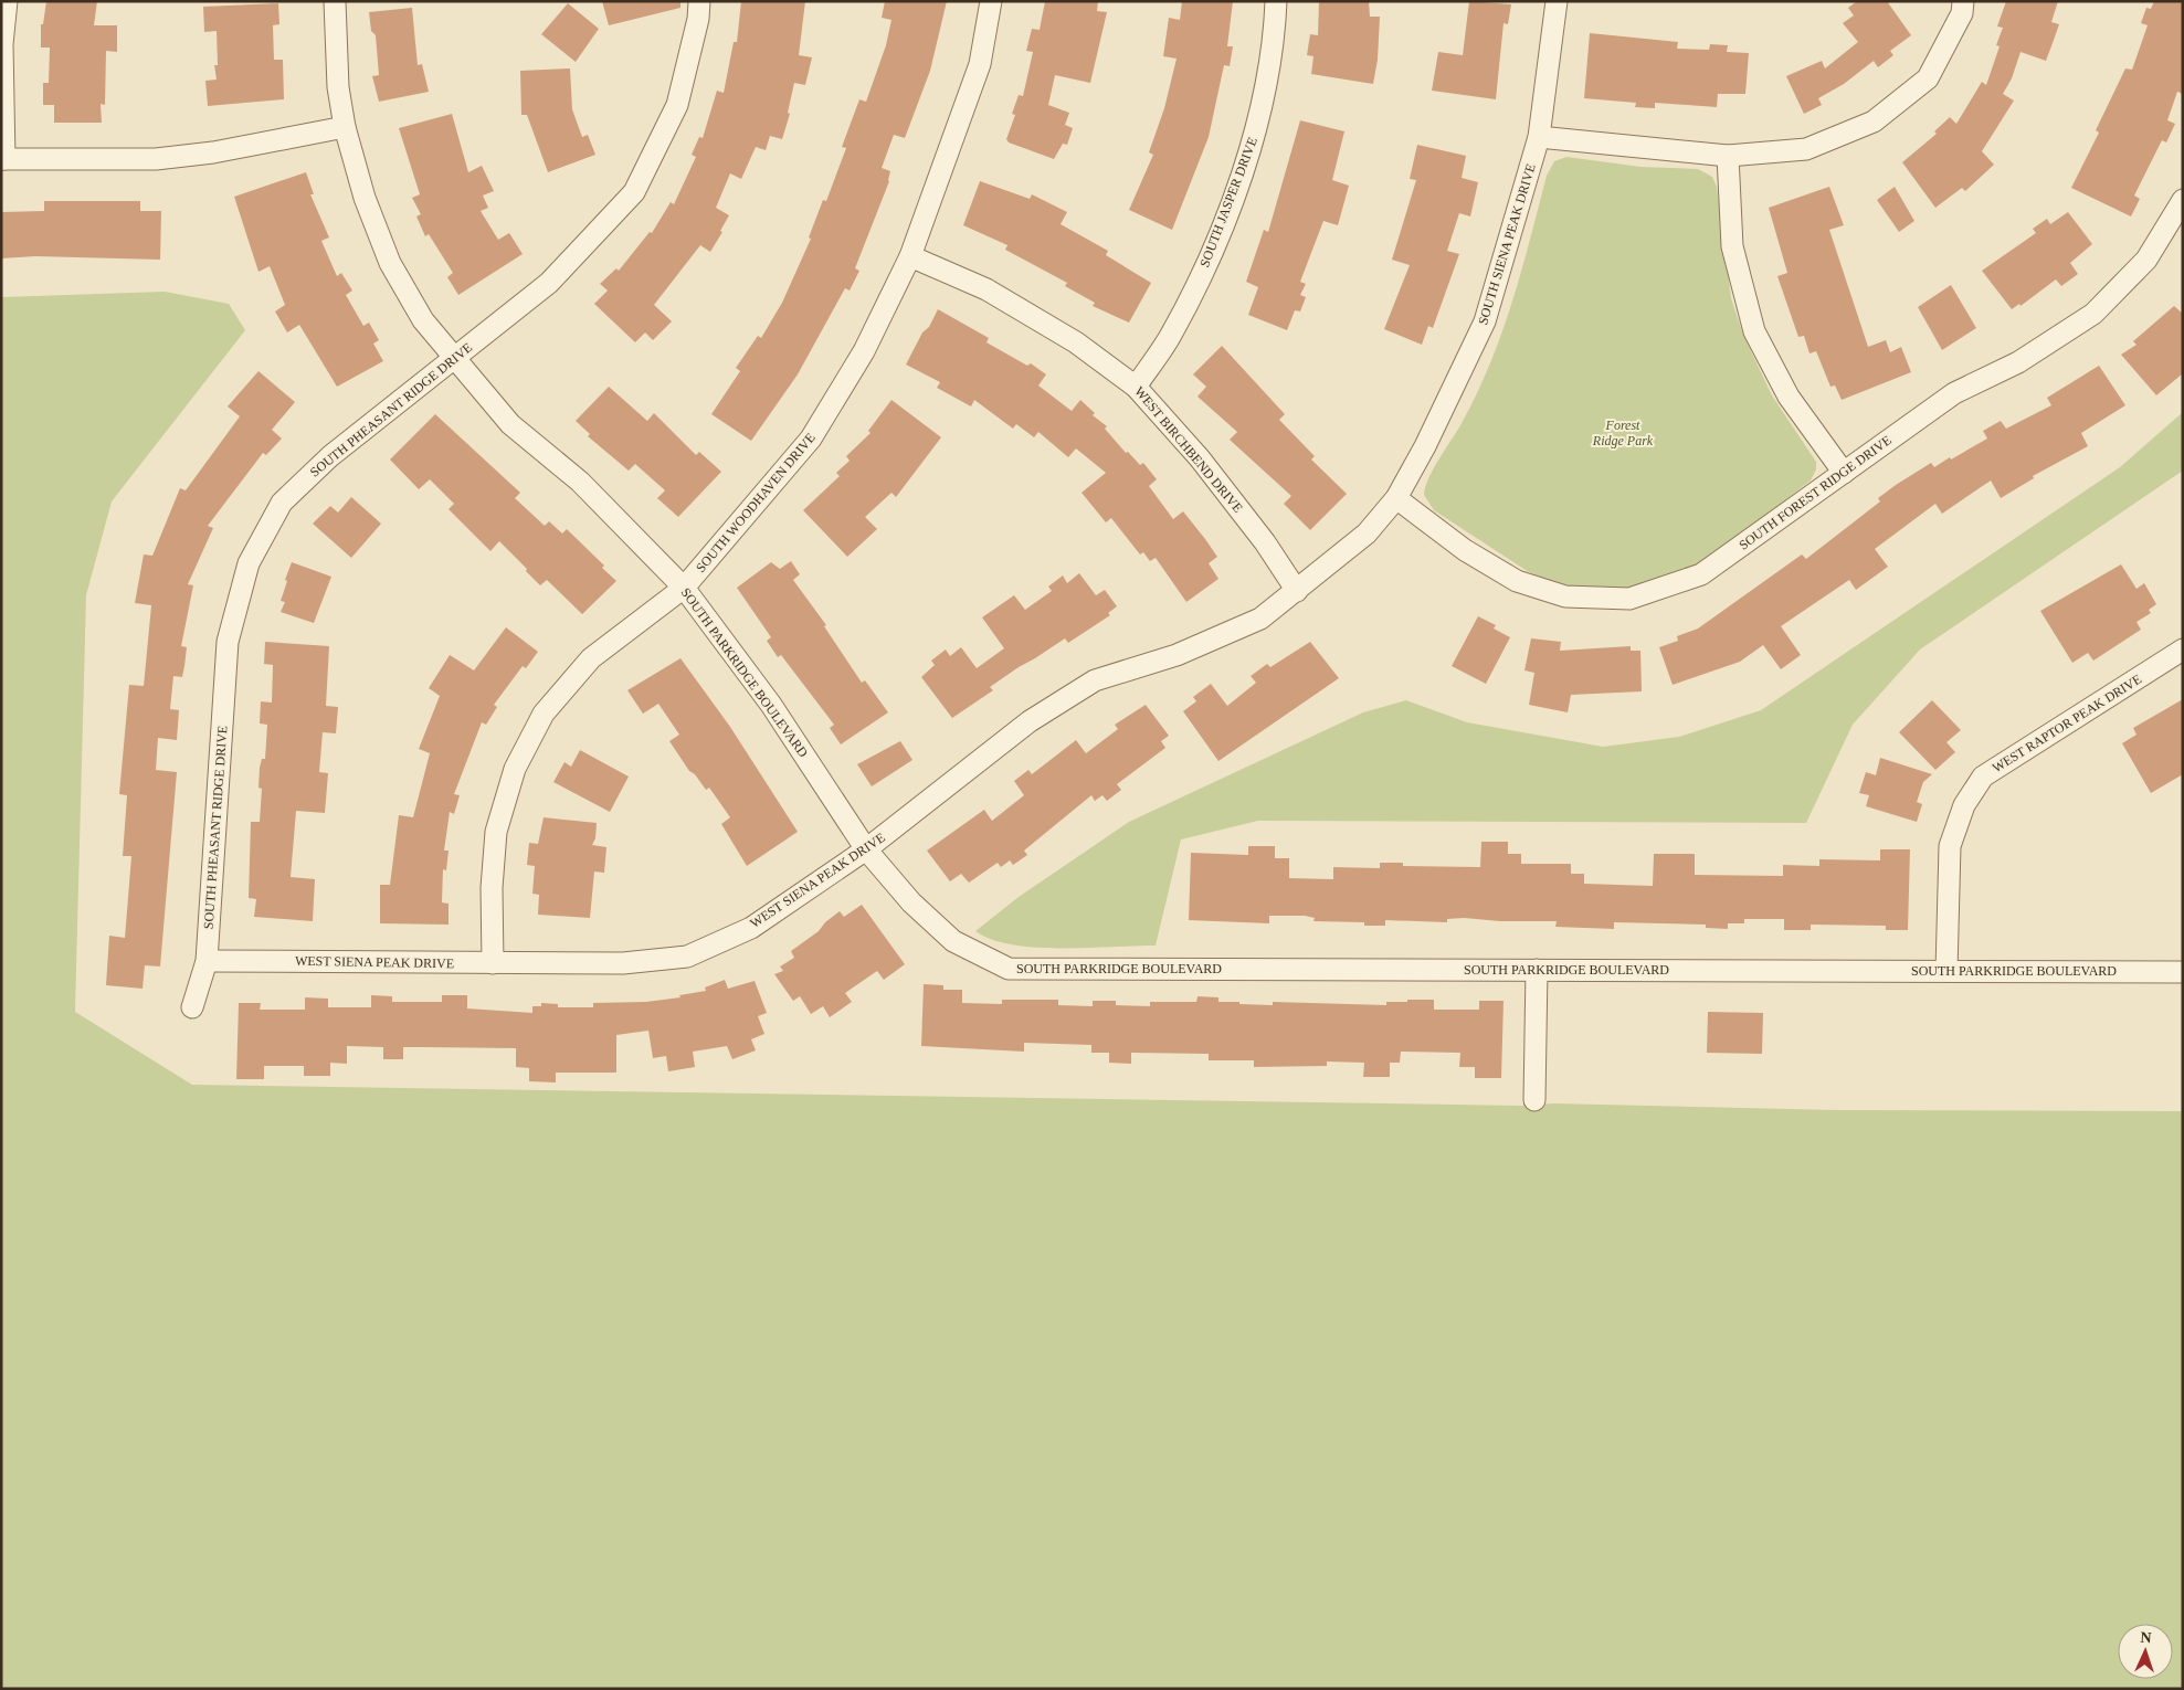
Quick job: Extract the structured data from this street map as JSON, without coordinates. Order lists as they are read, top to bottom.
{
  "streets": {
    "street": [
      "SOUTH JASPER DRIVE",
      "SOUTH SIENA PEAK DRIVE",
      "SOUTH PHEASANT RIDGE DRIVE",
      "WEST BIRCHBEND DRIVE",
      "SOUTH FOREST RIDGE DRIVE",
      "SOUTH WOODHAVEN DRIVE",
      "SOUTH PARKRIDGE BOULEVARD",
      "WEST RAPTOR PEAK DRIVE",
      "WEST SIENA PEAK DRIVE"
    ]
  },
  "crossings": [
    ["SOUTH JASPER DRIVE", "WEST BIRCHBEND DRIVE"],
    ["SOUTH SIENA PEAK DRIVE", "WEST BIRCHBEND DRIVE"],
    ["SOUTH SIENA PEAK DRIVE", "SOUTH FOREST RIDGE DRIVE"],
    ["SOUTH SIENA PEAK DRIVE", "WEST SIENA PEAK DRIVE"],
    ["SOUTH PHEASANT RIDGE DRIVE", "SOUTH PARKRIDGE BOULEVARD"],
    ["SOUTH PHEASANT RIDGE DRIVE", "WEST SIENA PEAK DRIVE"],
    ["WEST BIRCHBEND DRIVE", "SOUTH WOODHAVEN DRIVE"],
    ["WEST BIRCHBEND DRIVE", "WEST SIENA PEAK DRIVE"],
    ["SOUTH WOODHAVEN DRIVE", "SOUTH PARKRIDGE BOULEVARD"],
    ["SOUTH WOODHAVEN DRIVE", "WEST SIENA PEAK DRIVE"],
    ["SOUTH PARKRIDGE BOULEVARD", "WEST RAPTOR PEAK DRIVE"],
    ["SOUTH PARKRIDGE BOULEVARD", "WEST SIENA PEAK DRIVE"]
  ],
  "parks": ["Forest Ridge Park"],
  "north": "top"
}
